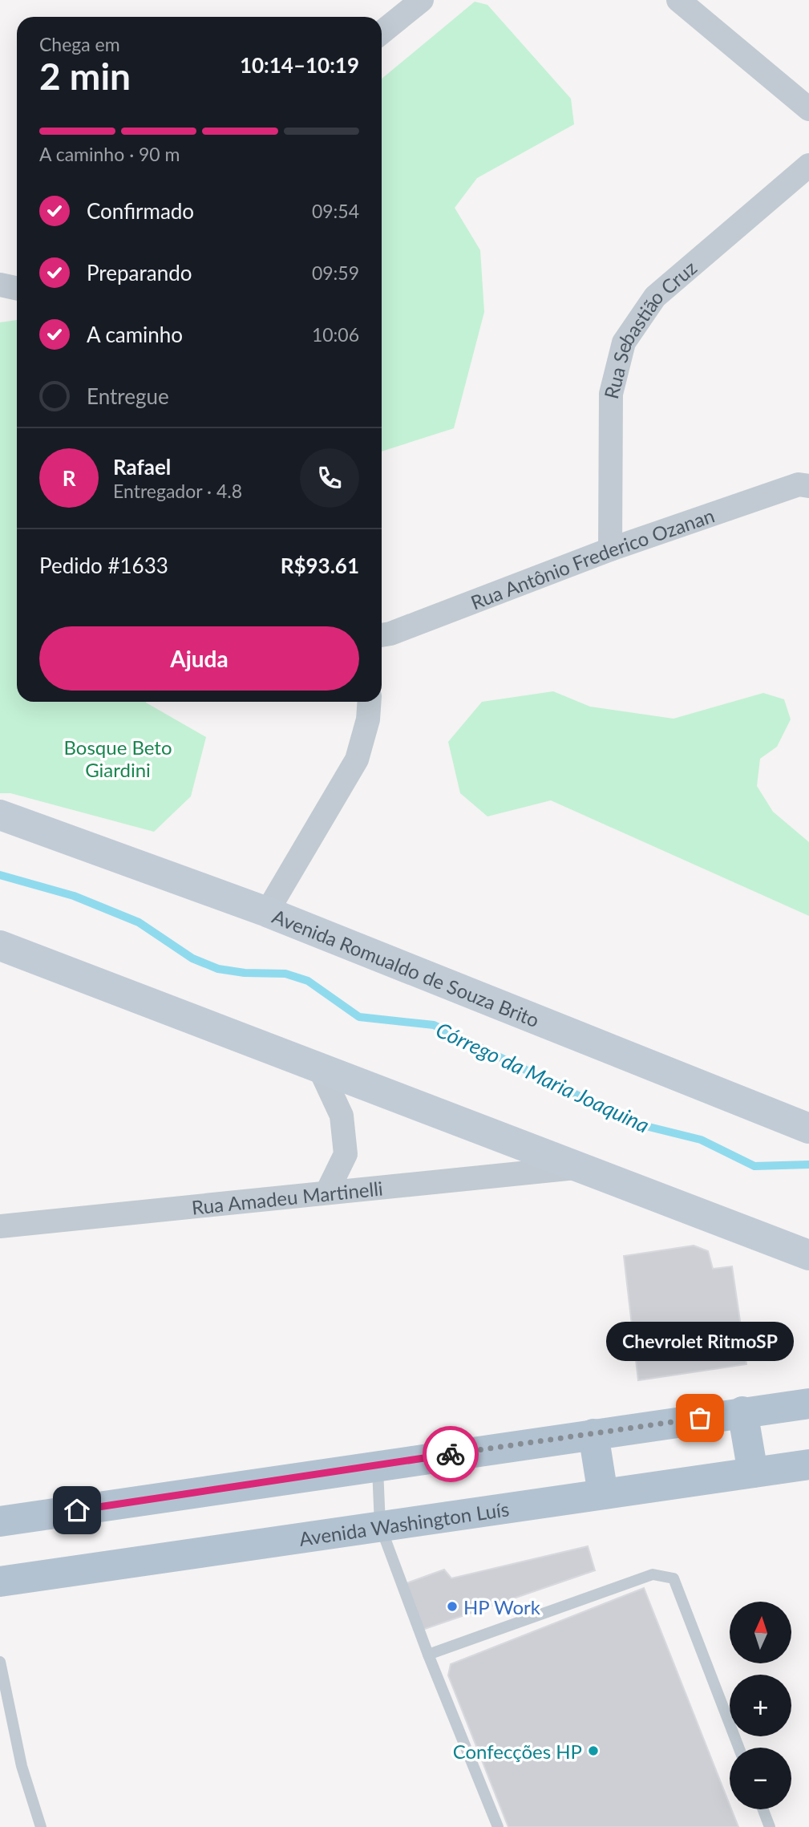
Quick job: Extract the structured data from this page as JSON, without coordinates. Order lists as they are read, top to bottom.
{
  "streets": {
    "main road": ["Avenida Romualdo de Souza Brito", "Avenida Washington Luís"],
    "street": ["Rua Sebastião Cruz", "Rua Antônio Frederico Ozanan", "Rua Amadeu Martinelli"]
  },
  "crossings": [
    ["Rua Sebastião Cruz", "Rua Antônio Frederico Ozanan"]
  ],
  "water": ["Córrego da Maria Joaquina"],
  "parks": ["Bosque Beto Giardini"],
  "places": ["Chevrolet RitmoSP", "HP Work", "Confecções HP"],
  "north": "top",
  "page": {
    "heading": ["2 min", "Chega em", "10:14–10:19"],
    "panel": [
      "Rafael",
      "Entregador · 4.8",
      "Pedido #1633",
      "R$93.61"
    ],
    "bar": "A caminho · 90 m",
    "list": [
      ["Confirmado", "09:54"],
      ["Preparando", "09:59"],
      ["A caminho", "10:06"],
      "Entregue"
    ],
    "round": "R",
    "buttons": "Ajuda",
    "bubble": "Chevrolet RitmoSP",
    "map_buttons": ["+", "−"]
  }
}
